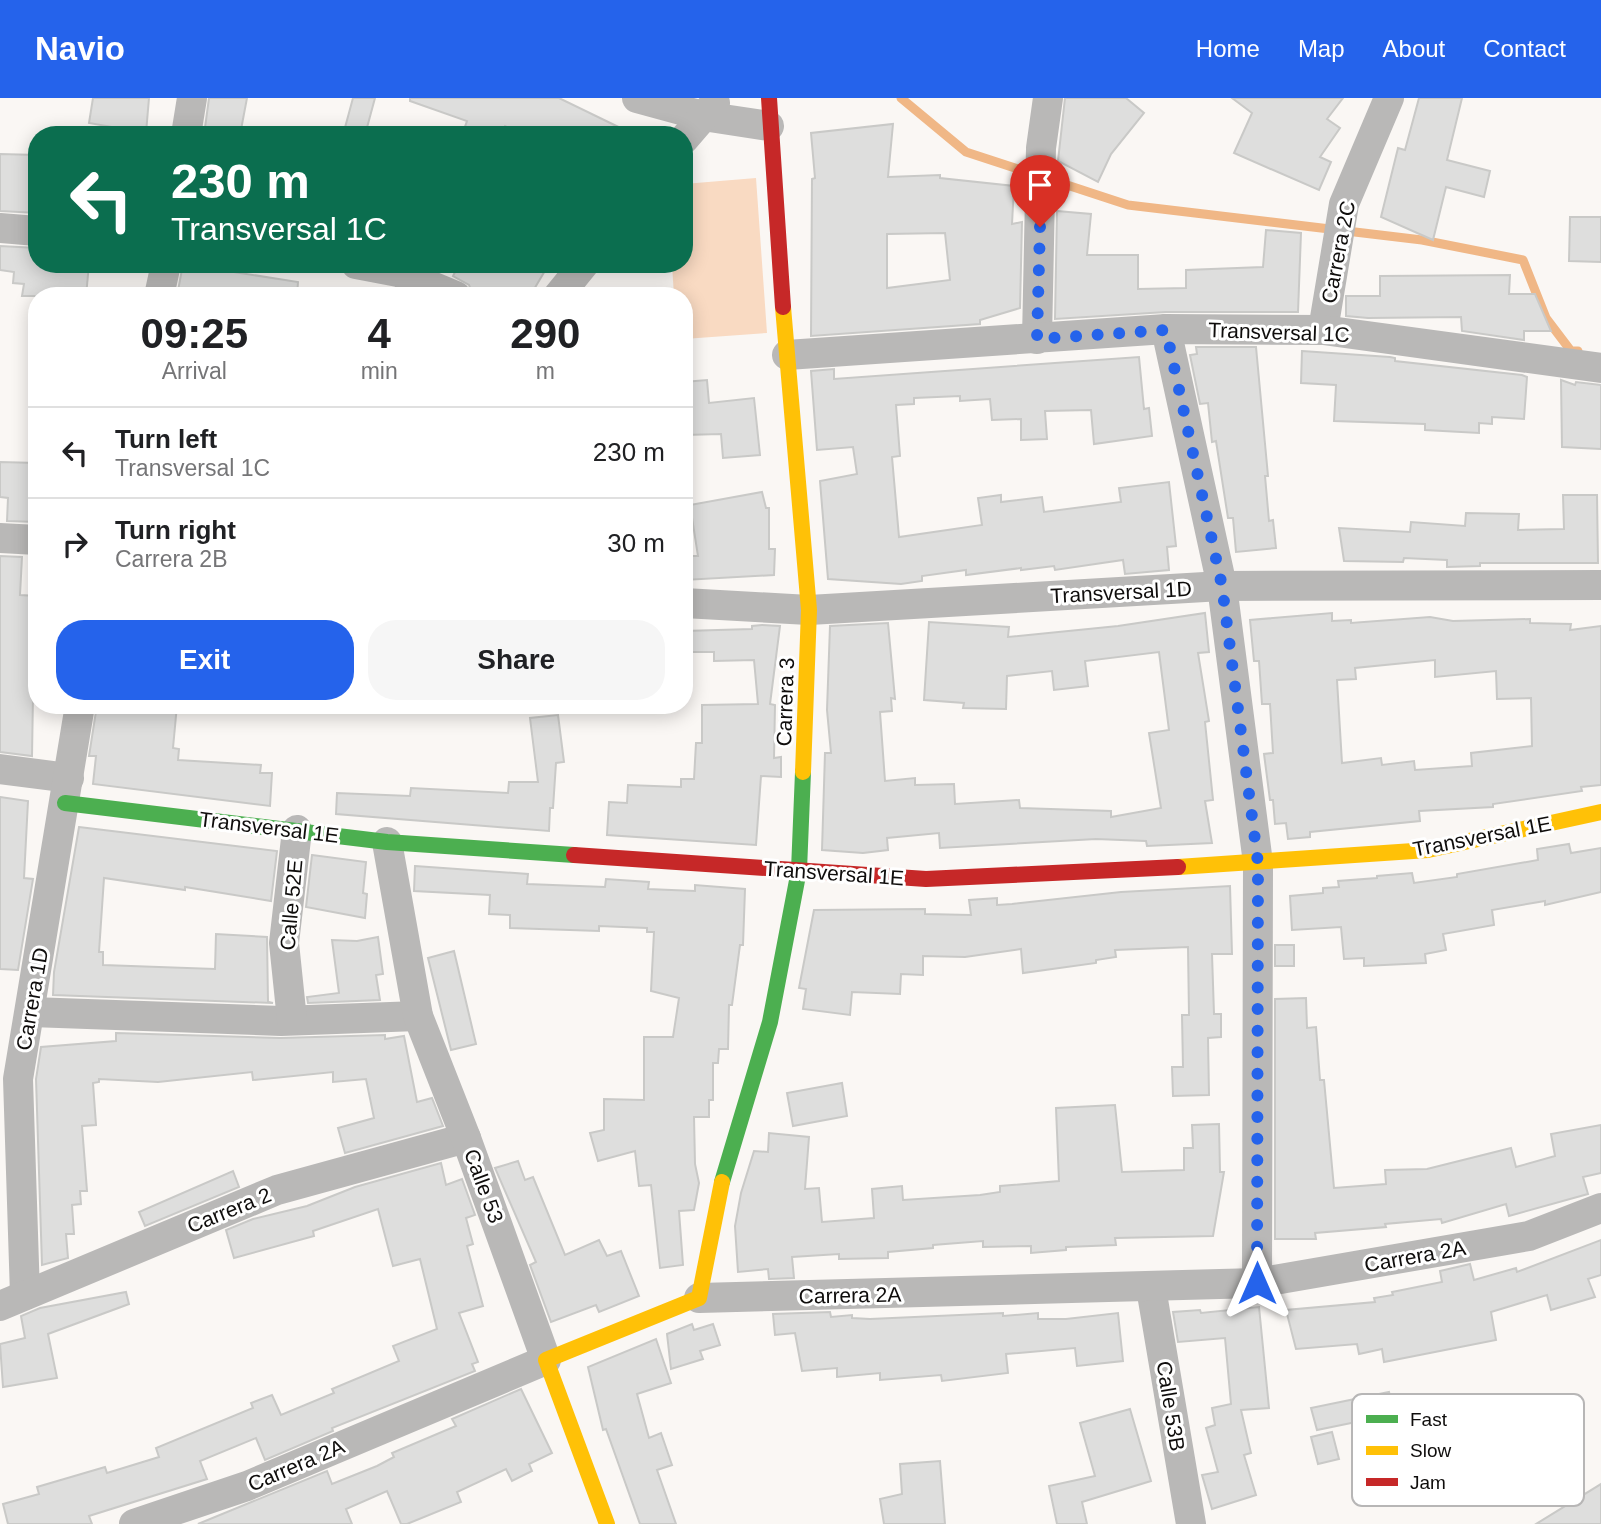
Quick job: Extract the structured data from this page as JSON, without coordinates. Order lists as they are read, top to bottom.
{
  "streets": {
    "street": [
      "Carrera 2C",
      "Transversal 1C",
      "Transversal 1D",
      "Carrera 3",
      "Transversal 1E",
      "Calle 52E",
      "Carrera 1D",
      "Calle 53",
      "Carrera 2",
      "Carrera 2A",
      "Calle 53B"
    ]
  },
  "crossings": [
    ["Carrera 2C", "Transversal 1C"],
    ["Transversal 1C", "Carrera 3"],
    ["Transversal 1D", "Carrera 3"],
    ["Carrera 3", "Transversal 1E"],
    ["Carrera 3", "Carrera 2A"],
    ["Transversal 1E", "Calle 52E"],
    ["Transversal 1E", "Carrera 1D"],
    ["Transversal 1E", "Calle 53"],
    ["Carrera 1D", "Carrera 2"],
    ["Calle 53", "Carrera 2"],
    ["Calle 53", "Carrera 2A"],
    ["Carrera 2A", "Calle 53B"]
  ],
  "legend": ["Fast", "Slow", "Jam"],
  "page": {
    "header": "Navio",
    "nav": [
      "Home",
      "Map",
      "About",
      "Contact"
    ],
    "turn": ["230 m", "Transversal 1C"],
    "eta": [
      "09:25",
      "Arrival",
      "4",
      "min",
      "290",
      "m"
    ],
    "list": [
      {
        "name": "Turn left",
        "note": "Transversal 1C",
        "value": "230 m"
      },
      {
        "name": "Turn right",
        "note": "Carrera 2B",
        "value": "30 m"
      }
    ],
    "buttons": ["Exit", "Share"]
  }
}
